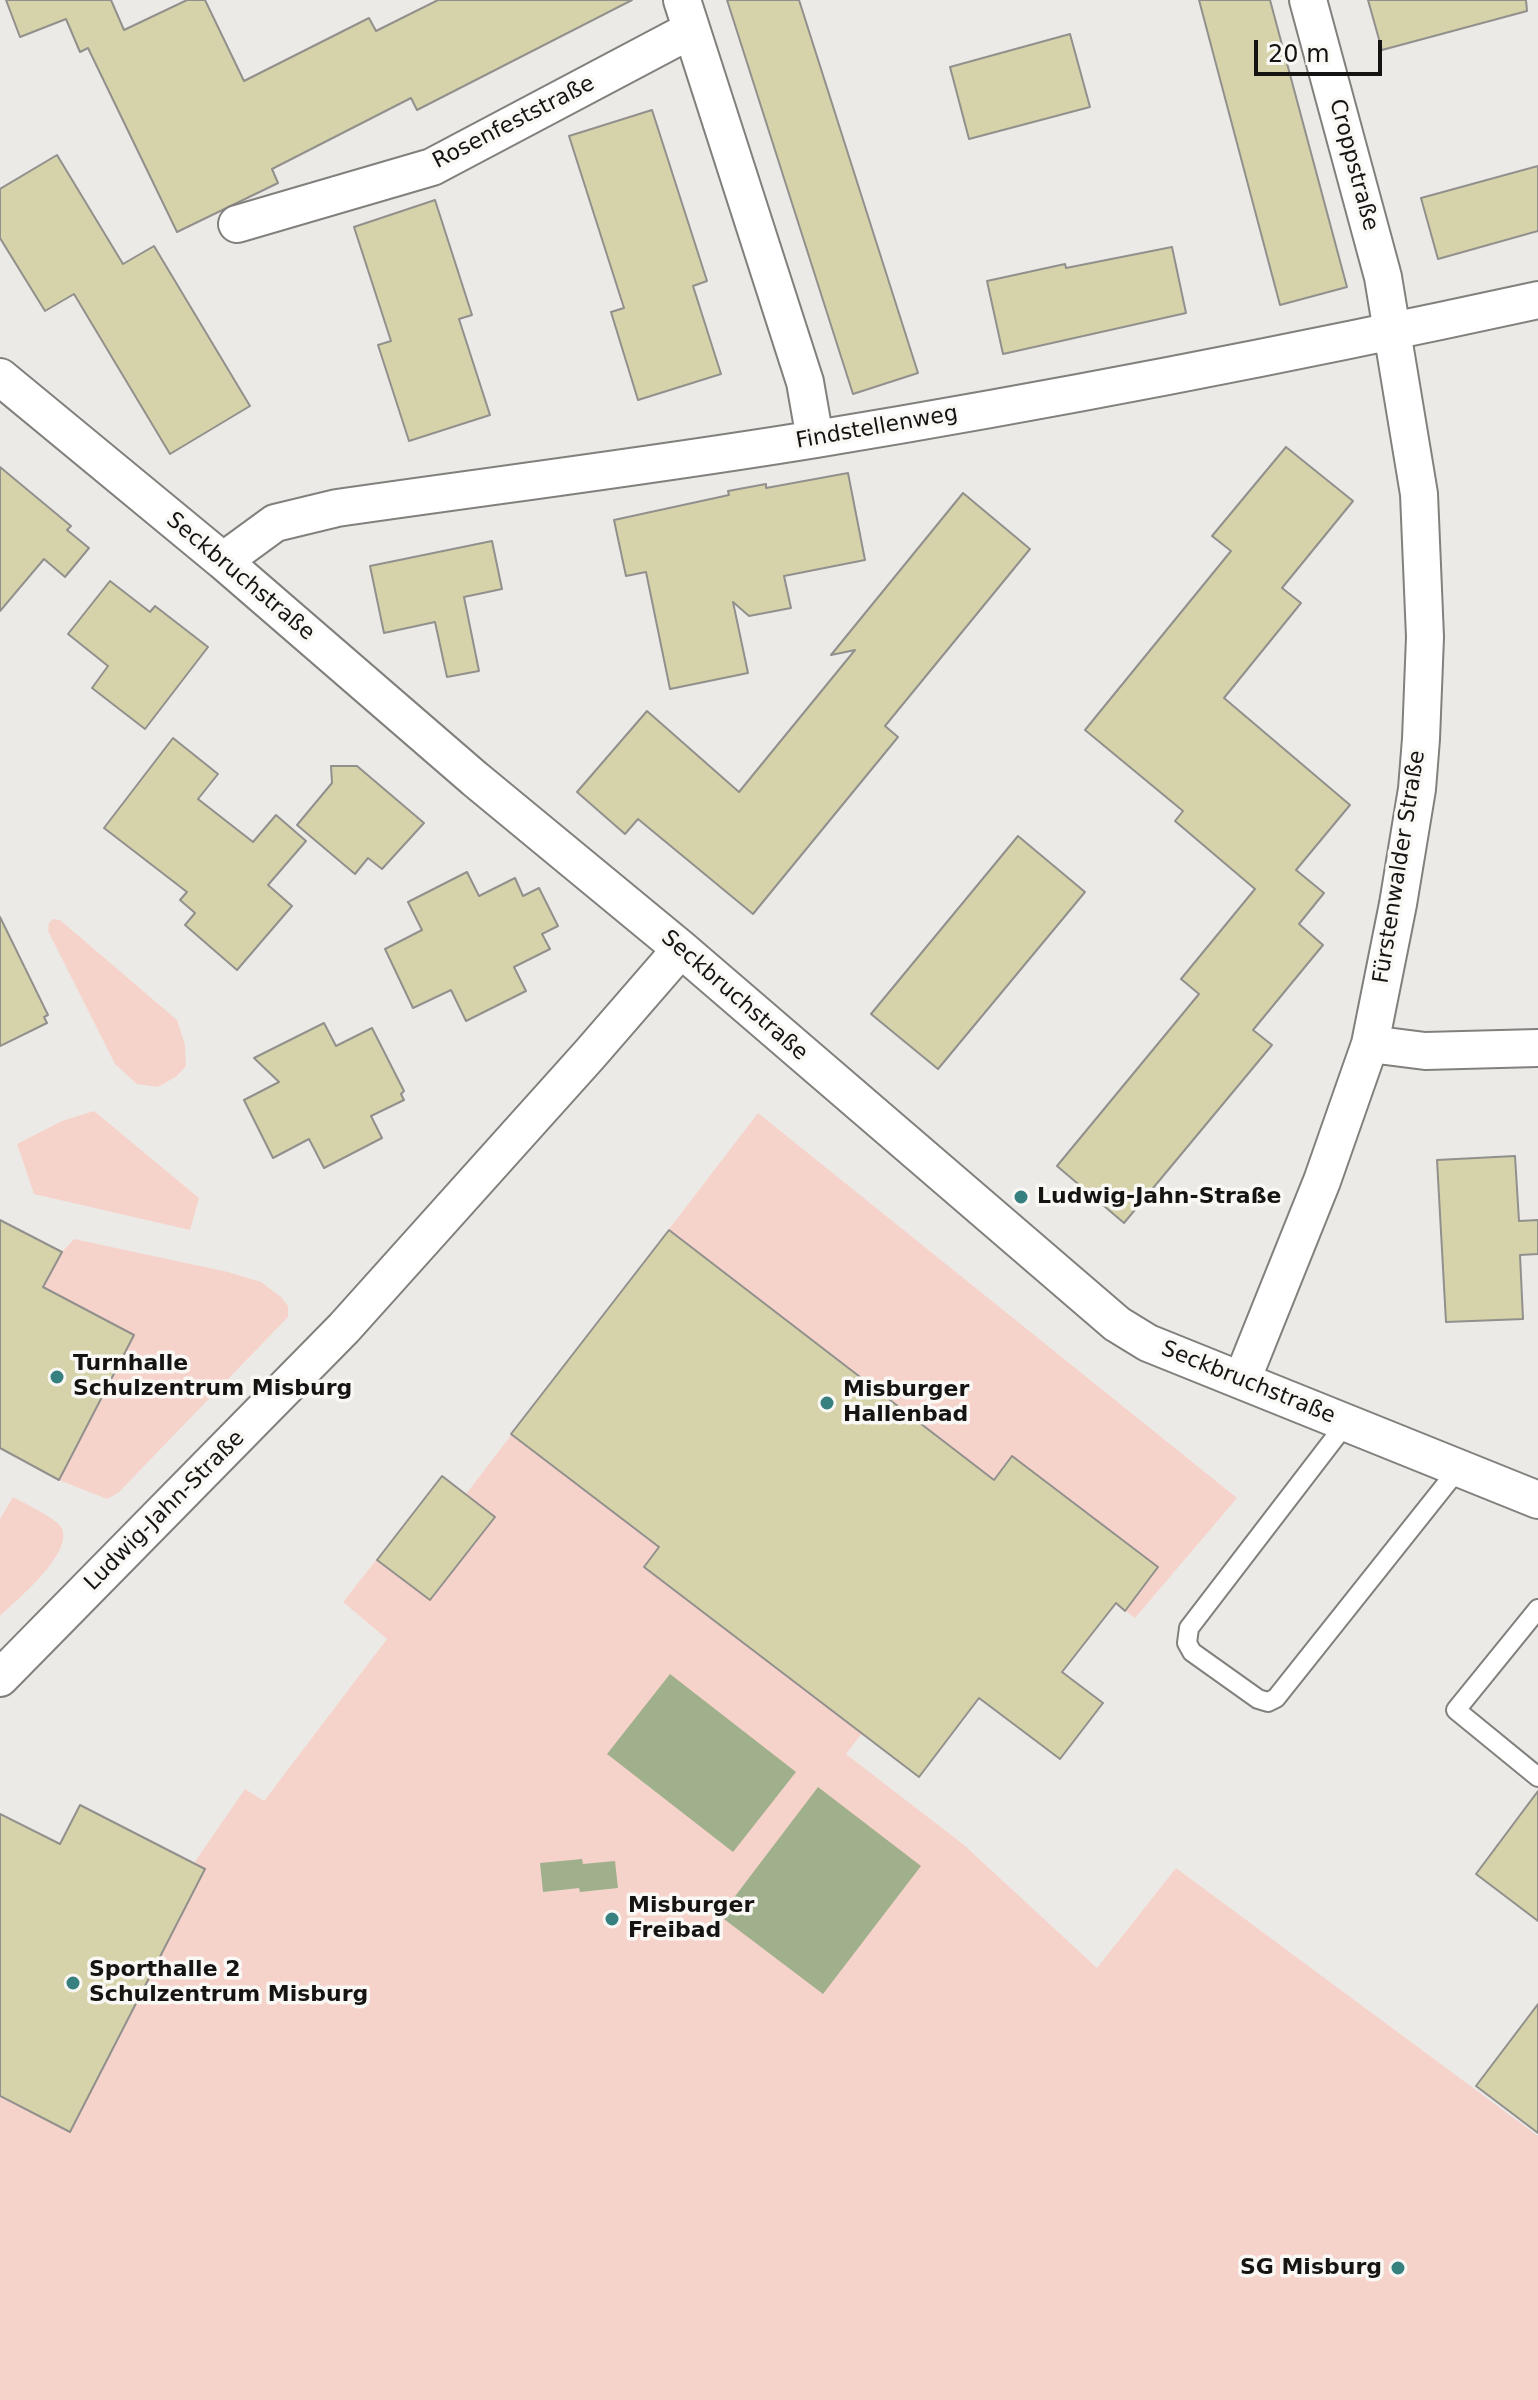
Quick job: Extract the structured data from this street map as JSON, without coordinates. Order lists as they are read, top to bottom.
{
  "streets": {
    "street": [
      "Rosenfeststraße",
      "Croppstraße",
      "Findstellenweg",
      "Seckbruchstraße",
      "Fürstenwalder Straße",
      "Ludwig-Jahn-Straße"
    ]
  },
  "crossings": [
    ["Rosenfeststraße", "Findstellenweg"],
    ["Croppstraße", "Findstellenweg"],
    ["Croppstraße", "Fürstenwalder Straße"],
    ["Findstellenweg", "Seckbruchstraße"],
    ["Findstellenweg", "Fürstenwalder Straße"],
    ["Seckbruchstraße", "Fürstenwalder Straße"],
    ["Seckbruchstraße", "Ludwig-Jahn-Straße"]
  ],
  "places": [
    "Ludwig-Jahn-Straße",
    "Turnhalle Schulzentrum Misburg",
    "Misburger Hallenbad",
    "Misburger Freibad",
    "Sporthalle 2 Schulzentrum Misburg",
    "SG Misburg"
  ],
  "scale_bar": "20 m"
}
